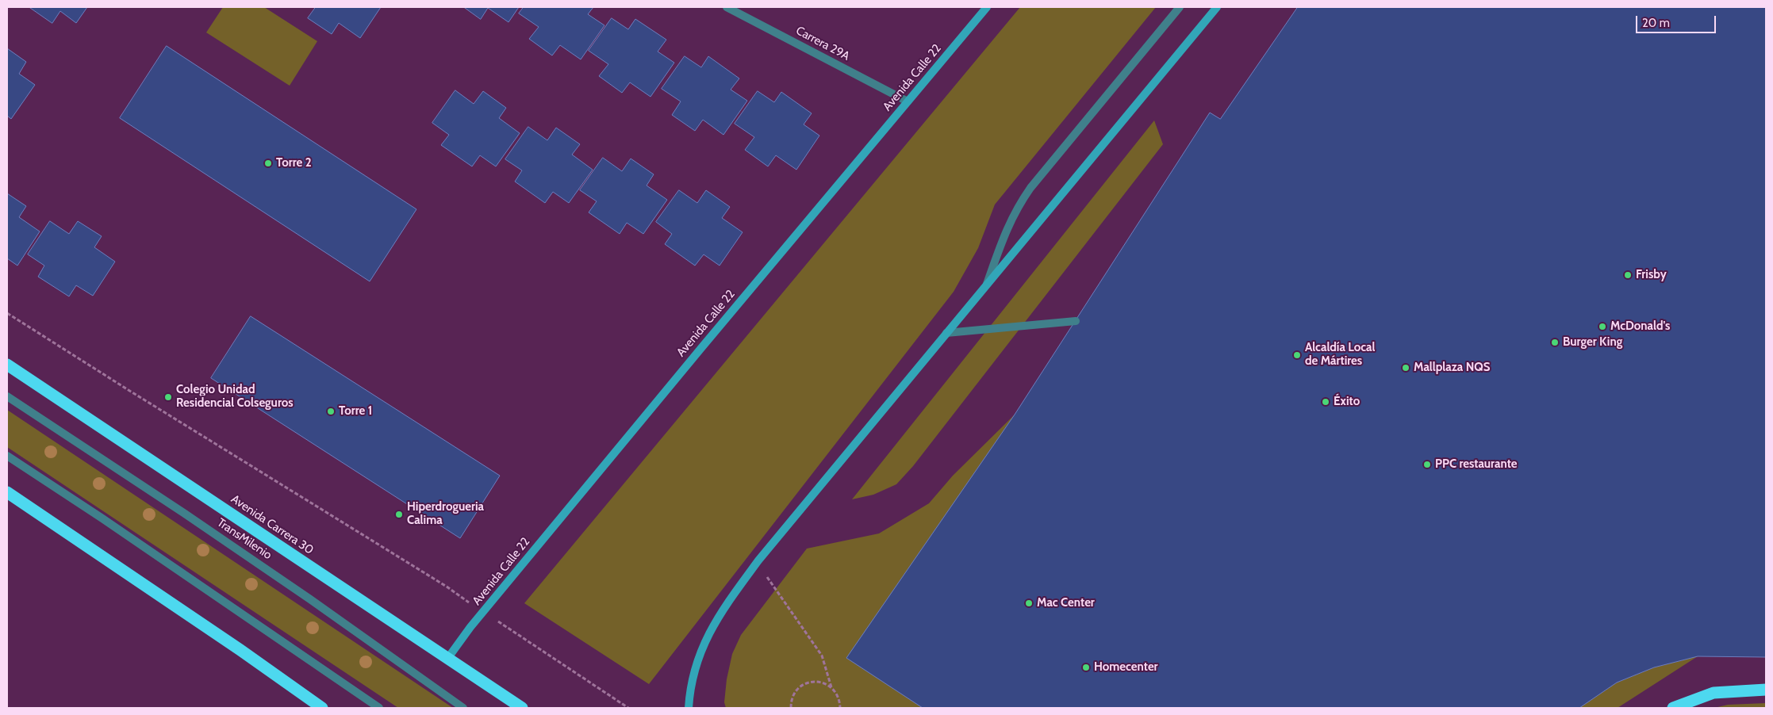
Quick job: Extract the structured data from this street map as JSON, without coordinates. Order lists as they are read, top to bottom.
{
  "streets": {
    "highway": ["Avenida Carrera 30"],
    "street": ["Carrera 29A", "Avenida Calle 22", "TransMilenio"]
  },
  "crossings": [
    ["Carrera 29A", "Avenida Calle 22"],
    ["Avenida Calle 22", "Avenida Carrera 30"]
  ],
  "places": [
    "Torre 2",
    "Frisby",
    "McDonald's",
    "Burger King",
    "Alcaldía Local de Mártires",
    "Mallplaza NQS",
    "Colegio Unidad Residencial Colseguros",
    "Éxito",
    "Torre 1",
    "PPC restaurante",
    "Hiperdrogueria Calima",
    "Mac Center",
    "Homecenter"
  ],
  "scale_bar": "20 m"
}
